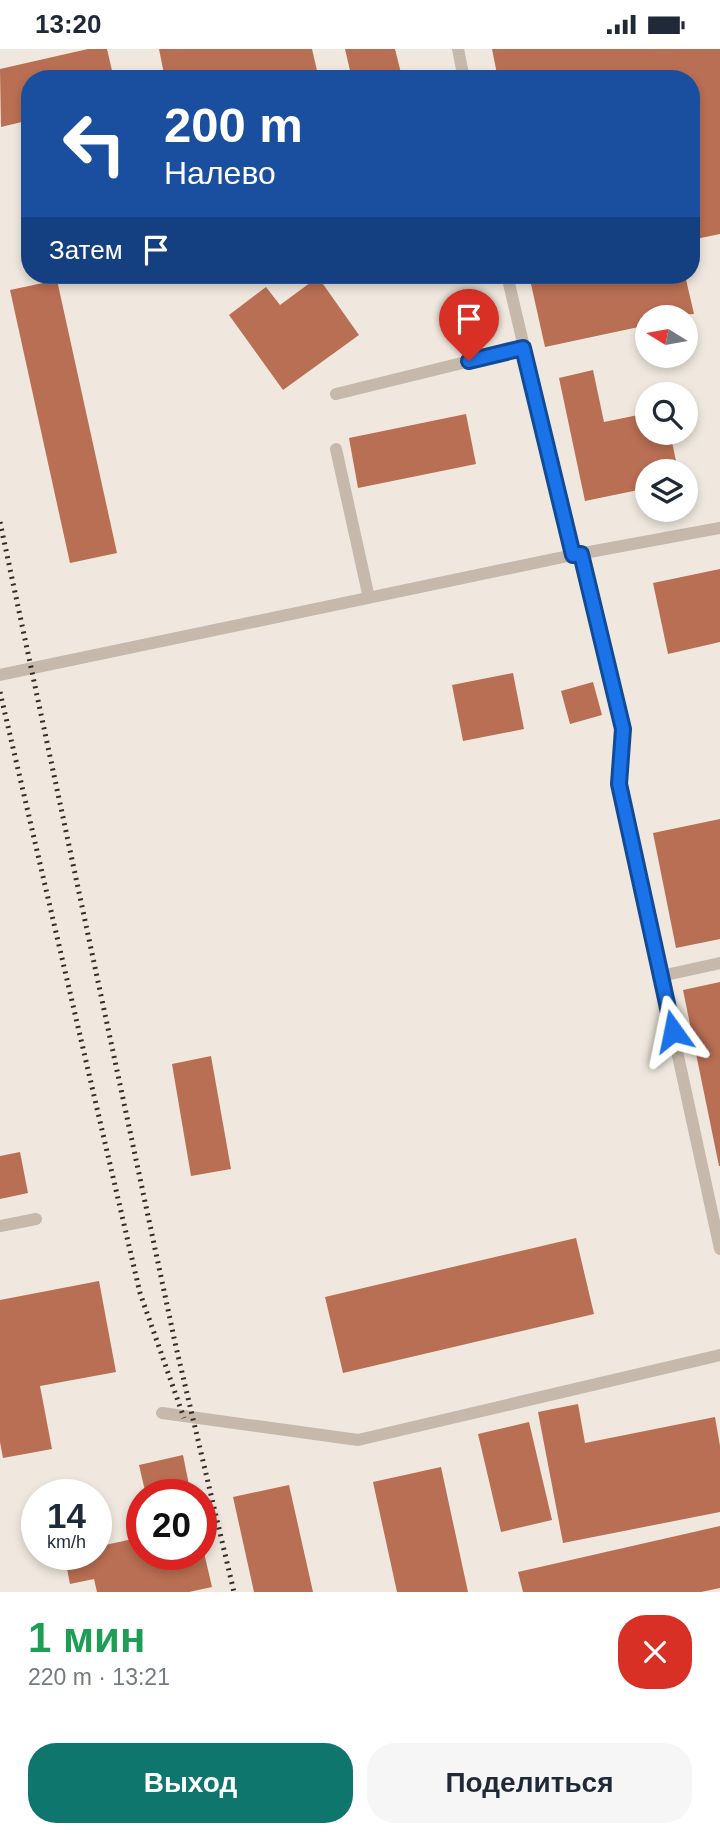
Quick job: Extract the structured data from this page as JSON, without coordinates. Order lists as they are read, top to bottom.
{
  "north": "left",
  "page": {
    "status": "13:20",
    "turn": ["200 m", "Налево"],
    "then": "Затем",
    "speed": "14 km/h",
    "limit": "20",
    "heading": ["1 мин", "220 m · 13:21"],
    "buttons": ["Выход", "Поделиться"]
  }
}
